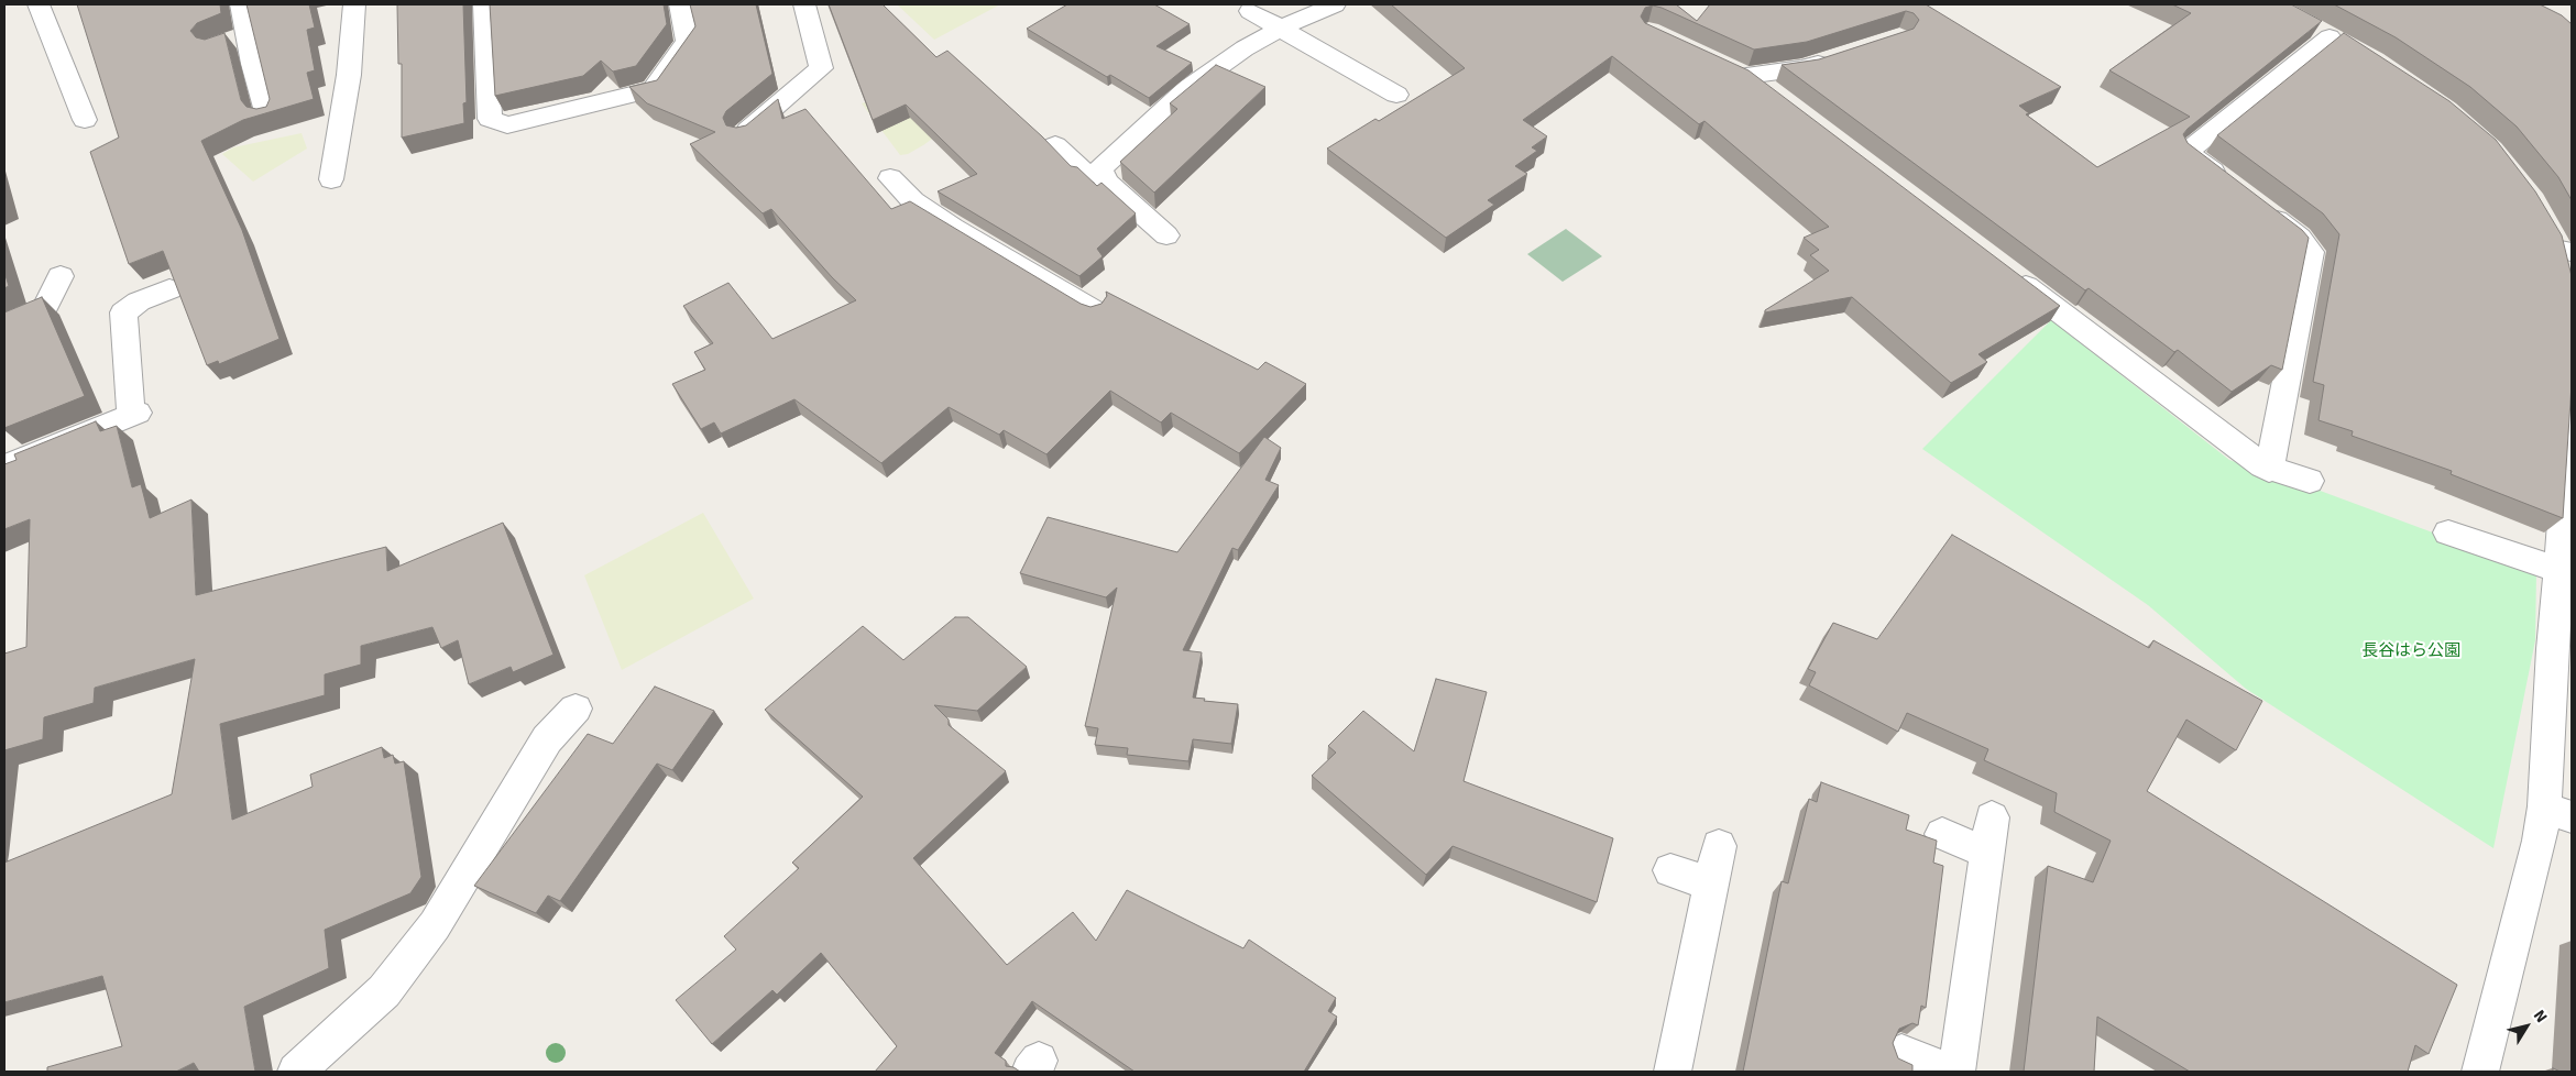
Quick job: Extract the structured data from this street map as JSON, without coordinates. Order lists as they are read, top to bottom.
{
  "parks": ["長谷はら公園"],
  "north": "top right"
}
